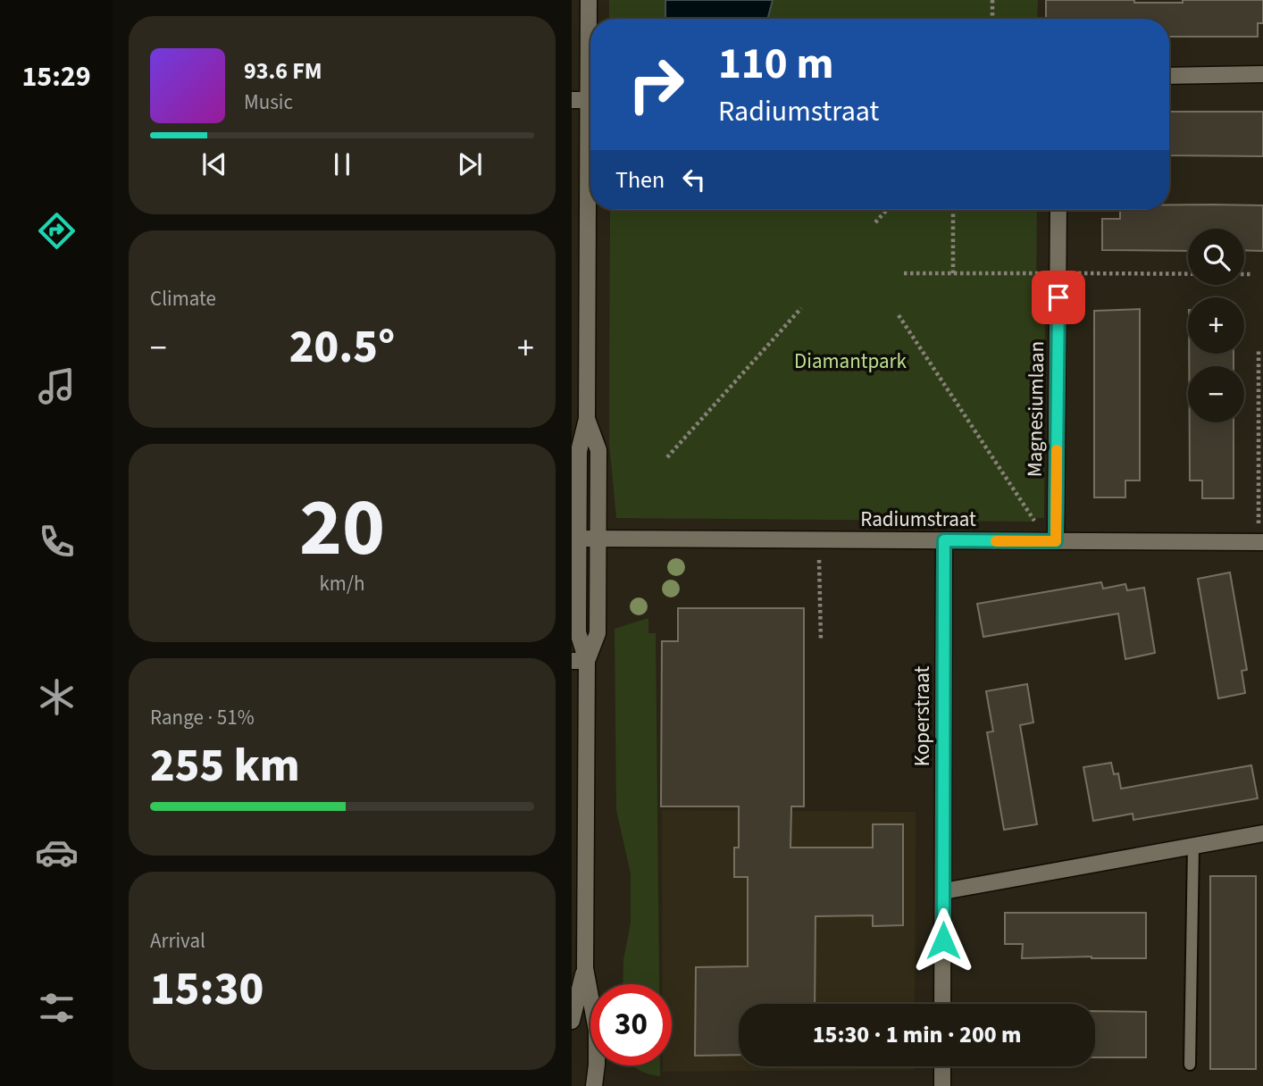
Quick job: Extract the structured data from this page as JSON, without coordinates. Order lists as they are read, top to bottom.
{
  "streets": {
    "street": ["Magnesiumlaan", "Radiumstraat", "Koperstraat"]
  },
  "crossings": [
    ["Magnesiumlaan", "Radiumstraat"],
    ["Radiumstraat", "Koperstraat"]
  ],
  "parks": ["Diamantpark"],
  "page": {
    "tabs": "15:29",
    "turn": ["110 m", "Radiumstraat"],
    "song": ["93.6 FM", "Music"],
    "then": "Then",
    "map_buttons": ["+", "−"],
    "tile": [
      "Climate",
      ["20", "km/h"],
      ["Range · 51%", "255 km"],
      ["Arrival", "15:30"]
    ],
    "heat": ["−", "20.5°", "+"],
    "limit": "30",
    "trip": "15:30 · 1 min · 200 m"
  }
}
